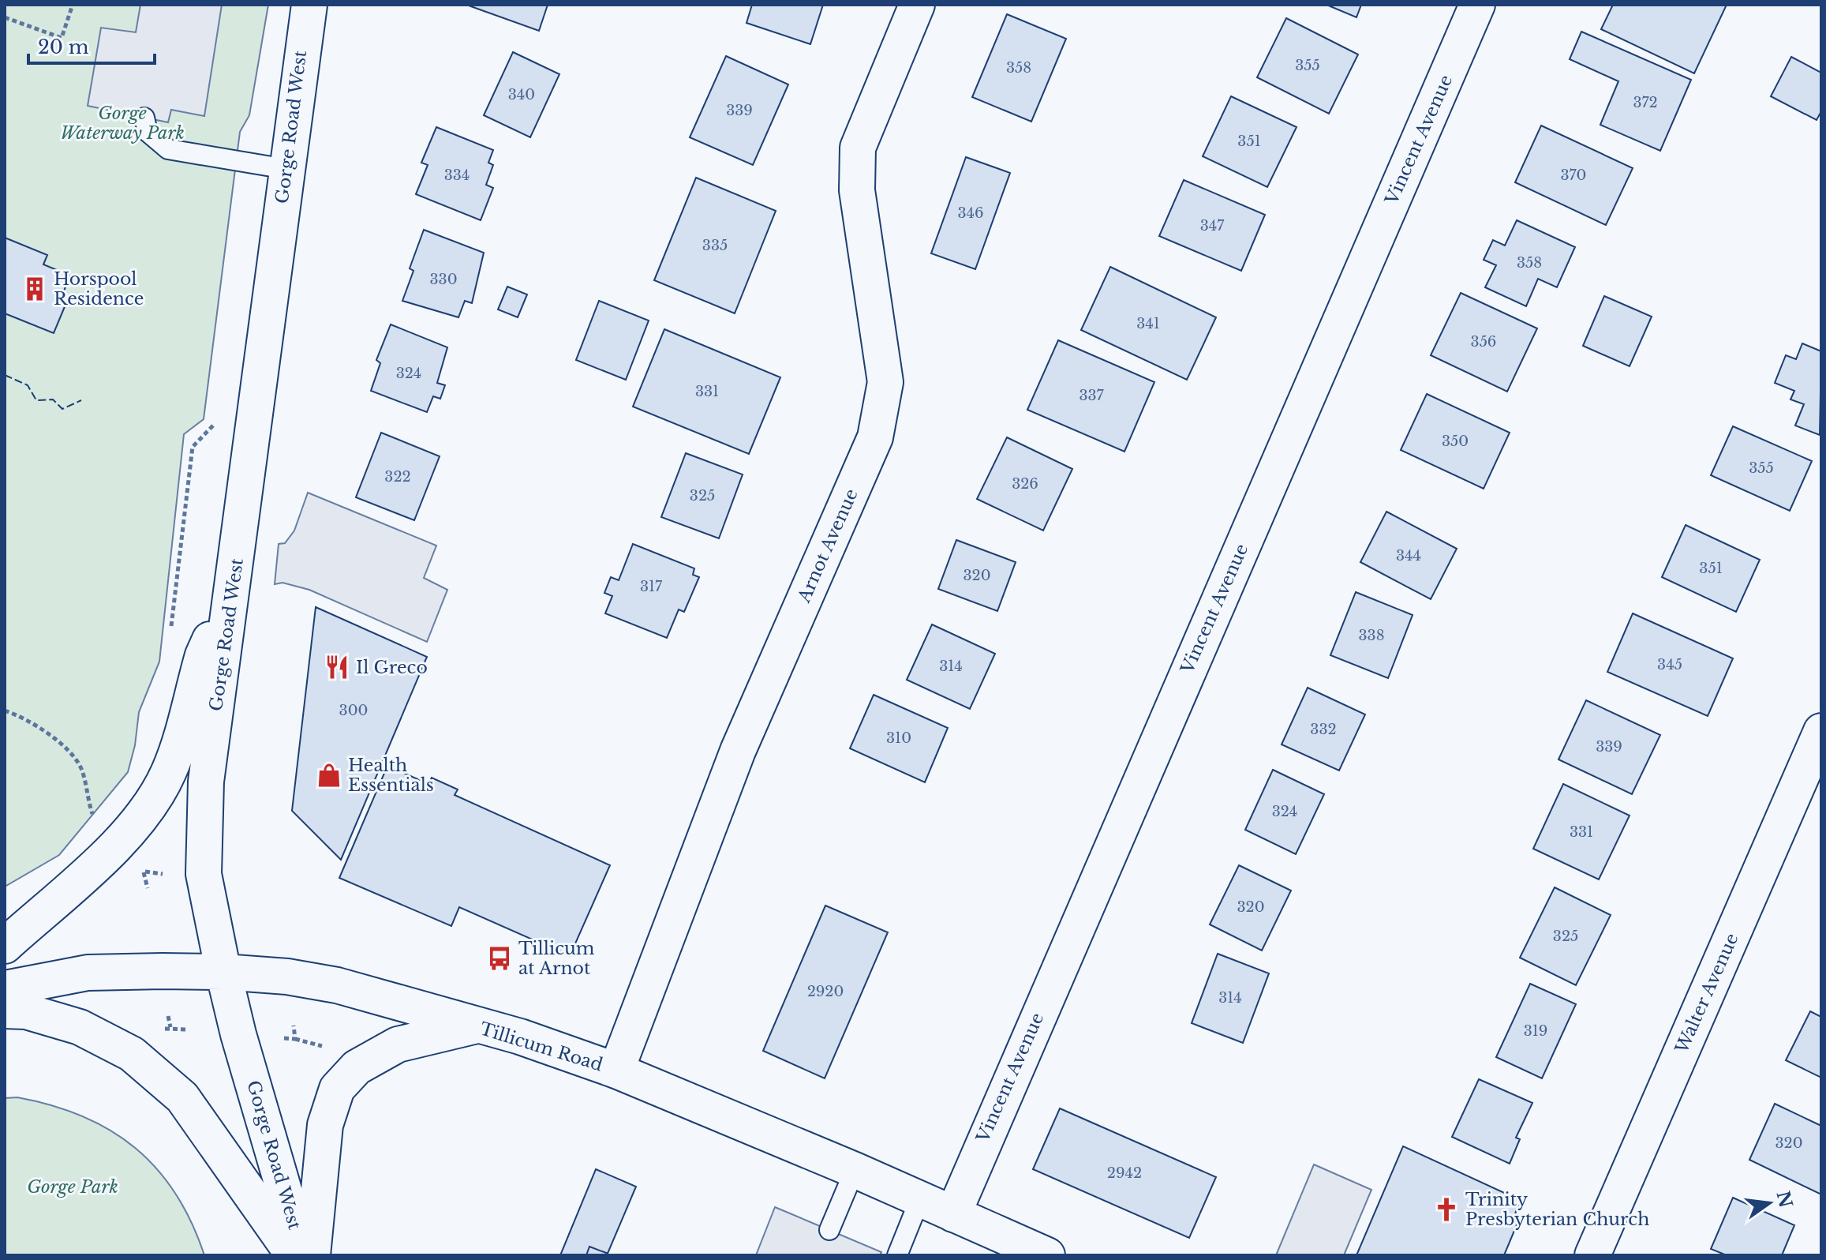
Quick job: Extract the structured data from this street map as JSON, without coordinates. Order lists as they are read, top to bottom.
{
  "streets": {
    "main road": [
      "Gorge Road West",
      "Vincent Avenue",
      "Arnot Avenue",
      "Walter Avenue",
      "Tillicum Road"
    ]
  },
  "crossings": [
    ["Gorge Road West", "Tillicum Road"],
    ["Vincent Avenue", "Tillicum Road"],
    ["Arnot Avenue", "Tillicum Road"]
  ],
  "parks": ["Gorge Waterway Park", "Gorge Park"],
  "places": {
    "building": ["Horspool Residence"],
    "restaurant": ["Il Greco"],
    "shop": ["Health Essentials"],
    "bus stop": ["Tillicum at Arnot"],
    "church": ["Trinity Presbyterian Church"]
  },
  "house_numbers": [
    "355",
    "358",
    "340",
    "372",
    "339",
    "351",
    "334",
    "370",
    "346",
    "347",
    "335",
    "358",
    "330",
    "341",
    "356",
    "324",
    "331",
    "337",
    "350",
    "355",
    "322",
    "326",
    "325",
    "344",
    "351",
    "320",
    "317",
    "338",
    "345",
    "314",
    "300",
    "332",
    "310",
    "339",
    "324",
    "331",
    "320",
    "325",
    "2920",
    "314",
    "319",
    "320",
    "2942"
  ],
  "scale_bar": "20 m",
  "north": "right"
}
